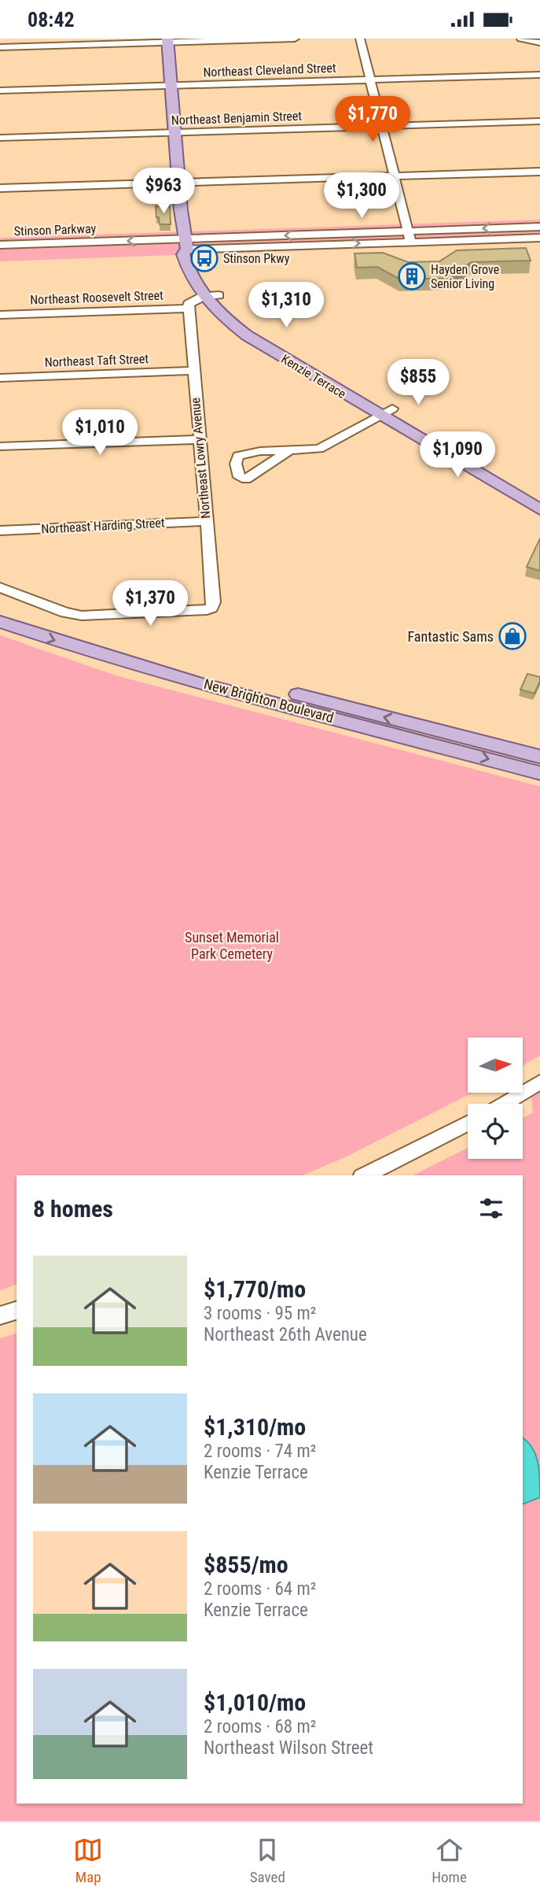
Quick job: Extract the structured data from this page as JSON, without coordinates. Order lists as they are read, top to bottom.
{
  "streets": {
    "main road": ["Kenzie Terrace", "New Brighton Boulevard"],
    "street": [
      "Northeast Cleveland Street",
      "Northeast Benjamin Street",
      "Stinson Parkway",
      "Northeast Roosevelt Street",
      "Northeast Taft Street",
      "Northeast Lowry Avenue",
      "Northeast Harding Street"
    ]
  },
  "crossings": [
    ["Stinson Parkway", "Kenzie Terrace"],
    ["Northeast Roosevelt Street", "Northeast Lowry Avenue"],
    ["Northeast Taft Street", "Northeast Lowry Avenue"],
    ["Northeast Lowry Avenue", "Northeast Harding Street"]
  ],
  "parks": ["Sunset Memorial Park Cemetery"],
  "places": {
    "bus stop": ["Stinson Pkwy"],
    "building": ["Hayden Grove Senior Living"],
    "shop": ["Fantastic Sams"]
  },
  "north": "right",
  "page": {
    "status": "08:42",
    "price": [
      "$1,770",
      "$963",
      "$1,300",
      "$1,310",
      "$855",
      "$1,010",
      "$1,090",
      "$1,370"
    ],
    "heading": "8 homes",
    "list": [
      {
        "name": "$1,770/mo",
        "note": "3 rooms · 95 m² · Northeast 26th Avenue"
      },
      {
        "name": "$1,310/mo",
        "note": "2 rooms · 74 m² · Kenzie Terrace"
      },
      {
        "name": "$855/mo",
        "note": "2 rooms · 64 m² · Kenzie Terrace"
      },
      {
        "name": "$1,010/mo",
        "note": "2 rooms · 68 m² · Northeast Wilson Street"
      }
    ],
    "tabs": ["Map", "Saved", "Home"]
  }
}
